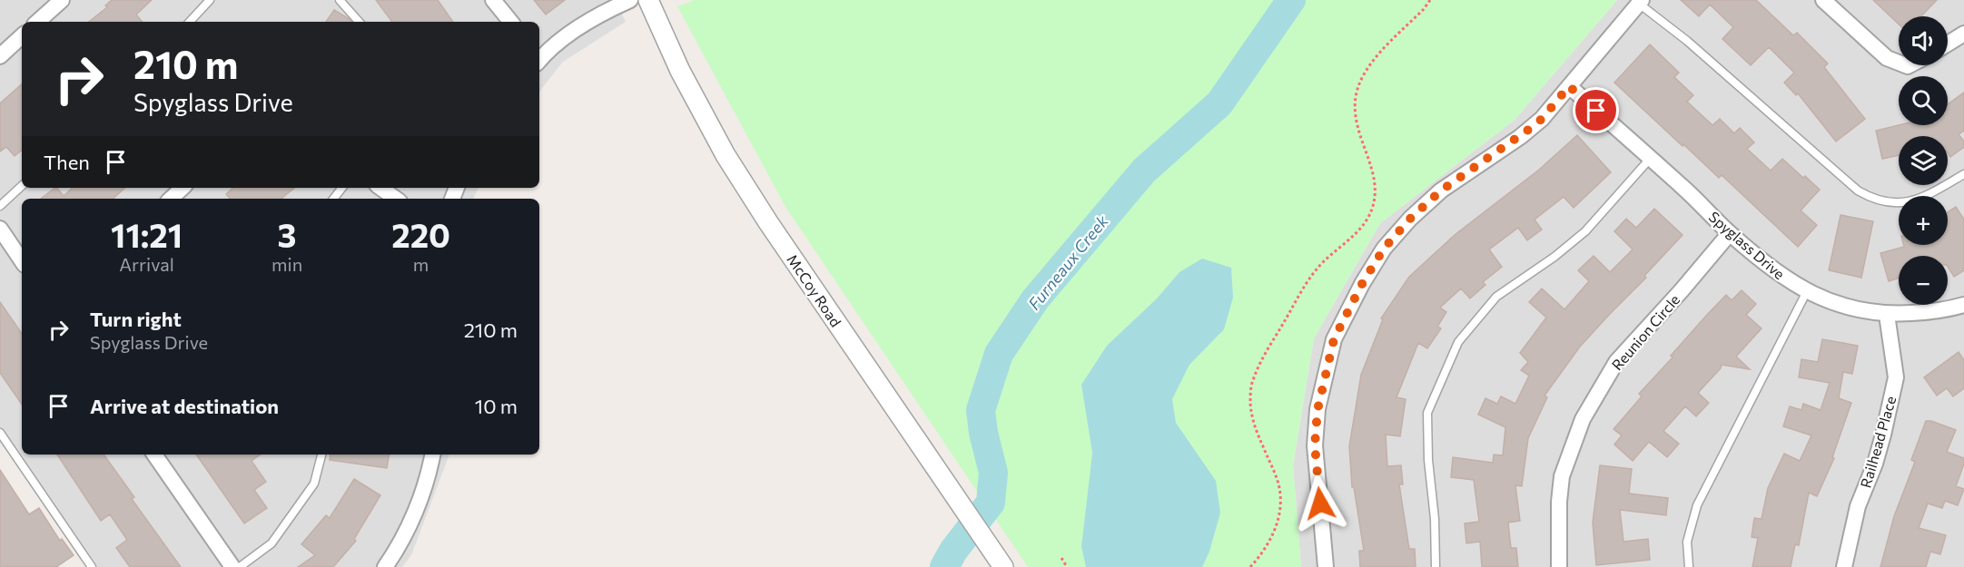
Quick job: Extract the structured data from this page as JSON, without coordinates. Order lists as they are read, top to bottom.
{
  "streets": {
    "street": [
      "Spyglass Drive",
      "McCoy Road",
      "Reunion Circle",
      "Railhead Place"
    ]
  },
  "crossings": [
    ["Spyglass Drive", "Reunion Circle"],
    ["Spyglass Drive", "Railhead Place"]
  ],
  "water": ["Furneaux Creek"],
  "page": {
    "map_buttons": ["+", "−"],
    "turn": ["210 m", "Spyglass Drive"],
    "then": "Then",
    "eta": [
      "11:21",
      "Arrival",
      "3",
      "min",
      "220",
      "m"
    ],
    "list": [
      {
        "name": "Turn right",
        "note": "Spyglass Drive",
        "value": "210 m"
      },
      {
        "name": "Arrive at destination",
        "value": "10 m"
      }
    ]
  }
}
